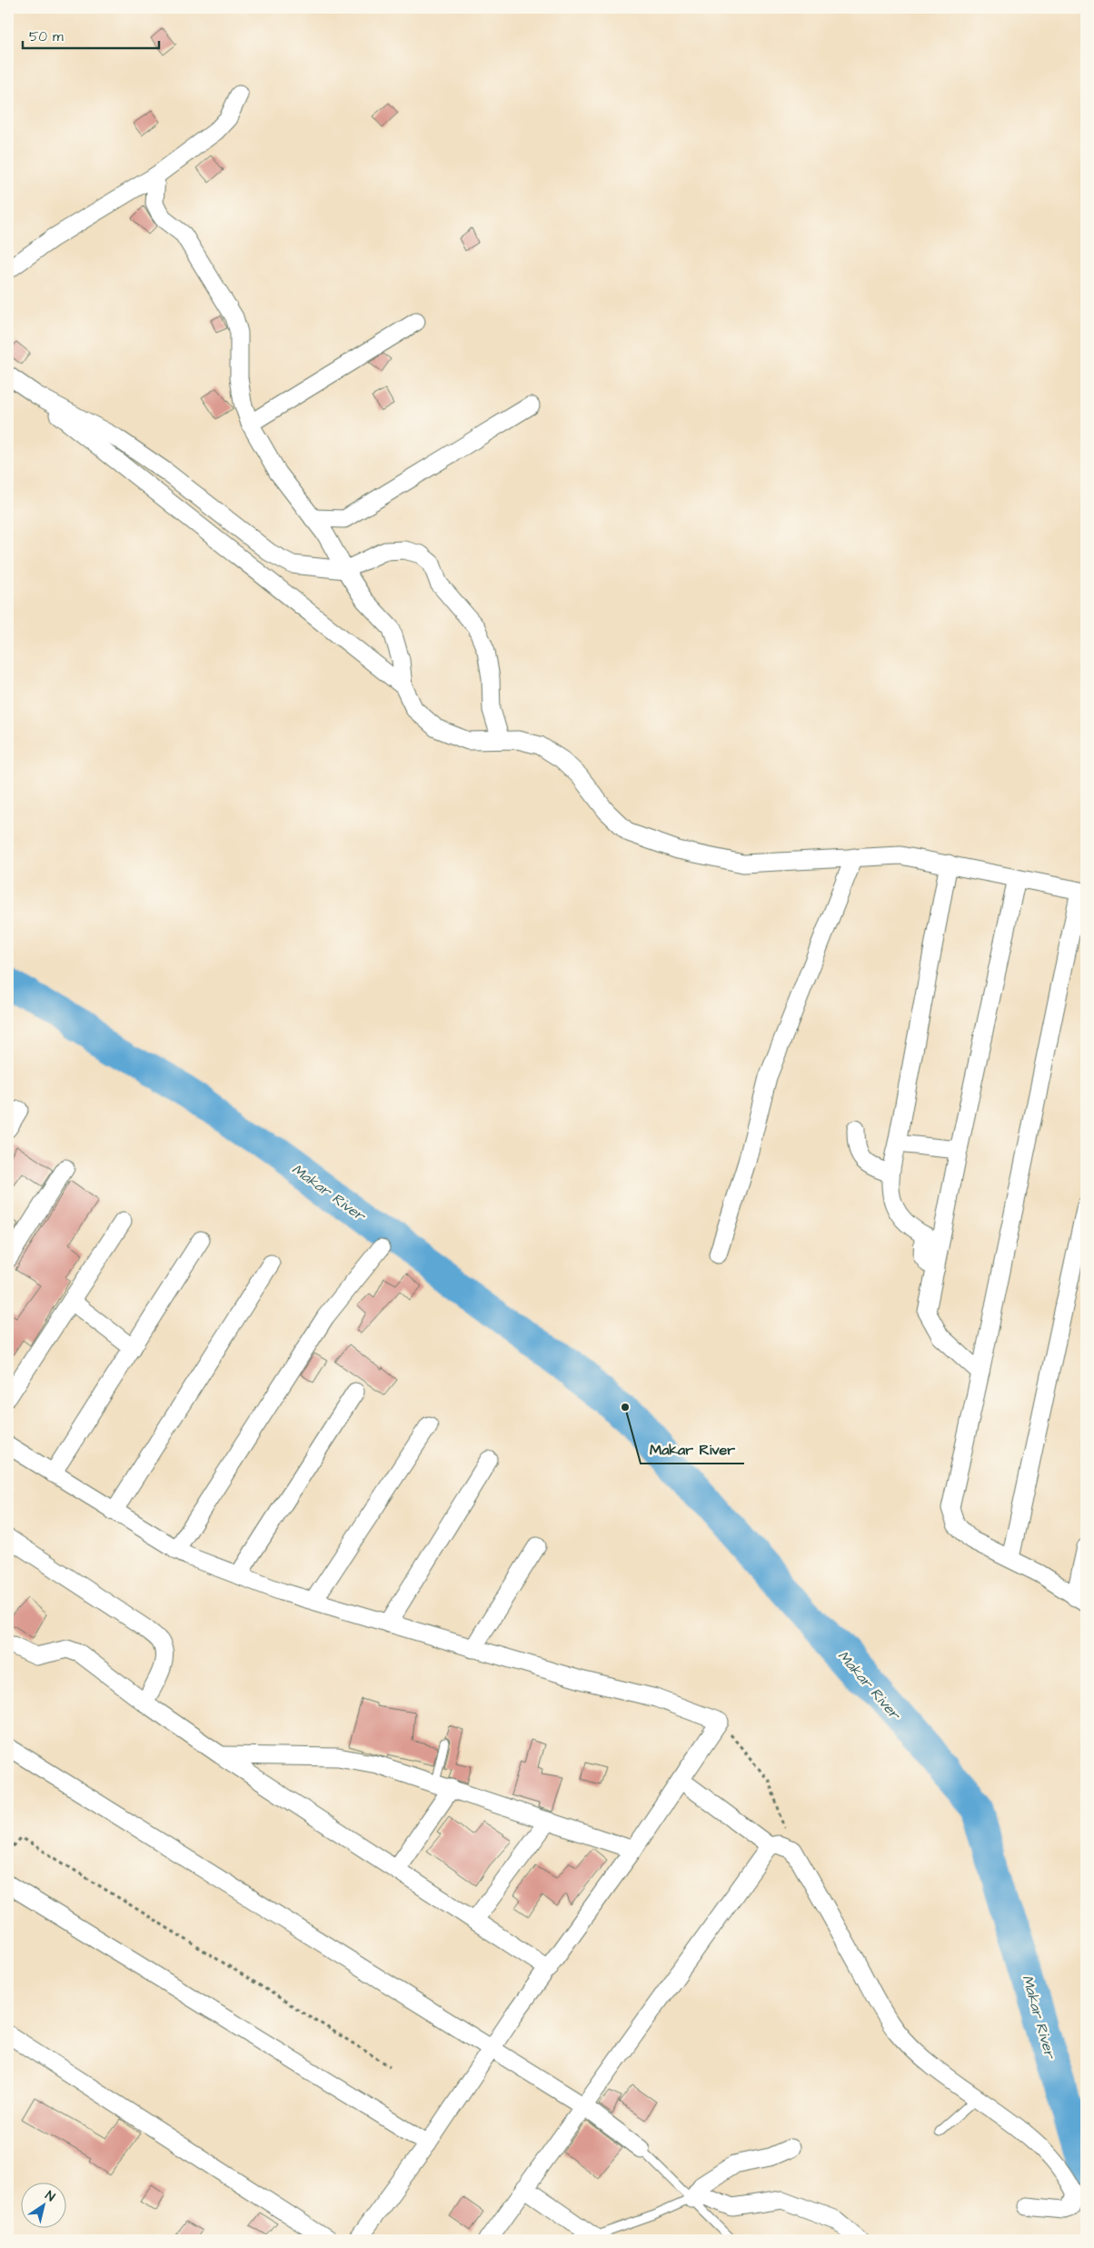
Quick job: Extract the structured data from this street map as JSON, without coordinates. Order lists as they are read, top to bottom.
{
  "water": ["Makar River"],
  "places": ["Makar River"],
  "scale_bar": "50 m",
  "north": "top right"
}
